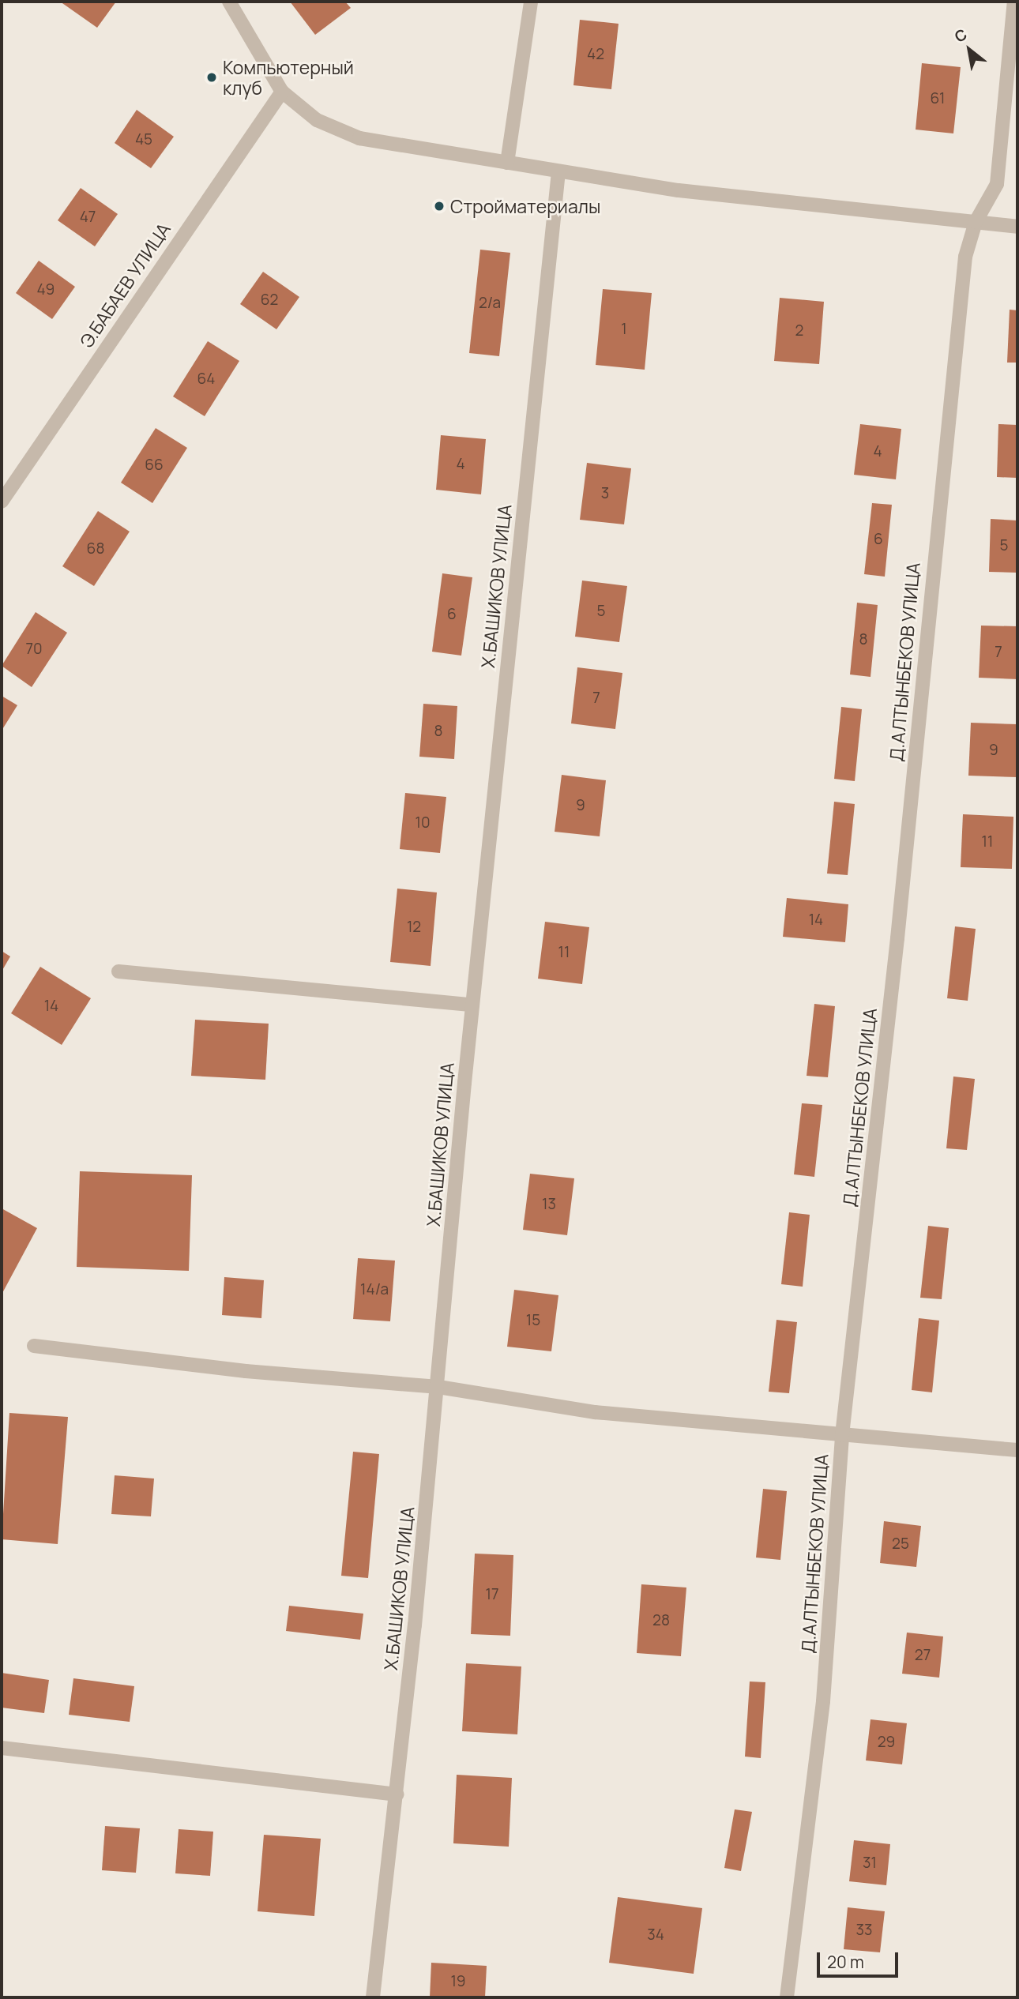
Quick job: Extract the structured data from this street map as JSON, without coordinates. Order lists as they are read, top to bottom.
{
  "streets": {
    "street": ["Э.БАБАЕВ УЛИЦА", "Х.БАШИКОВ УЛИЦА", "Д.АЛТЫНБЕКОВ УЛИЦА"]
  },
  "places": ["Компьютерный клуб", "Стройматериалы"],
  "house_numbers": [
    "42",
    "61",
    "45",
    "47",
    "49",
    "62",
    "2/а",
    "1",
    "2",
    "64",
    "4",
    "4",
    "66",
    "3",
    "6",
    "5",
    "68",
    "5",
    "6",
    "8",
    "70",
    "7",
    "7",
    "8",
    "9",
    "9",
    "10",
    "11",
    "14",
    "12",
    "11",
    "14",
    "13",
    "14/а",
    "15",
    "25",
    "17",
    "28",
    "27",
    "29",
    "31",
    "33",
    "34",
    "19"
  ],
  "scale_bar": "20 m",
  "north": "top left"
}
